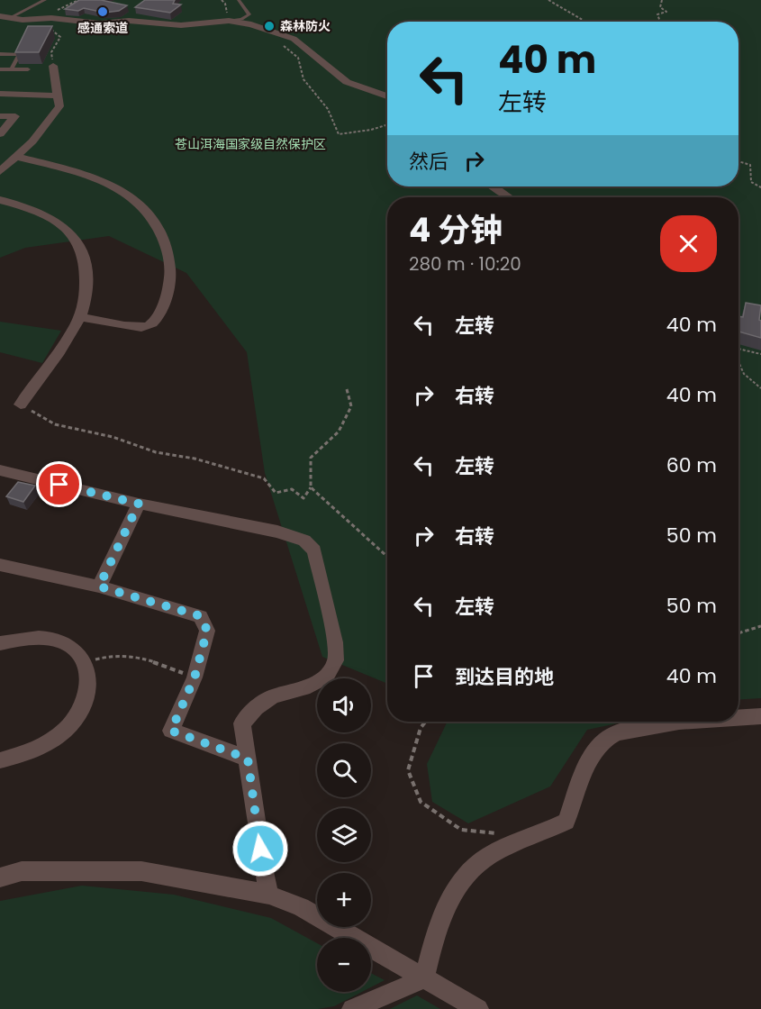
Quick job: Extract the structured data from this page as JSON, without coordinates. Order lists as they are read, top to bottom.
{
  "parks": ["苍山洱海国家级自然保护区"],
  "places": ["感通索道", "森林防火"],
  "page": {
    "turn": ["40 m", "左转"],
    "then": "然后",
    "heading": ["4 分钟", "280 m · 10:20"],
    "list": [
      {
        "name": "左转",
        "value": "40 m"
      },
      {
        "name": "右转",
        "value": "40 m"
      },
      {
        "name": "左转",
        "value": "60 m"
      },
      {
        "name": "右转",
        "value": "50 m"
      },
      {
        "name": "左转",
        "value": "50 m"
      },
      {
        "name": "到达目的地",
        "value": "40 m"
      }
    ],
    "map_buttons": ["+", "−"]
  }
}
